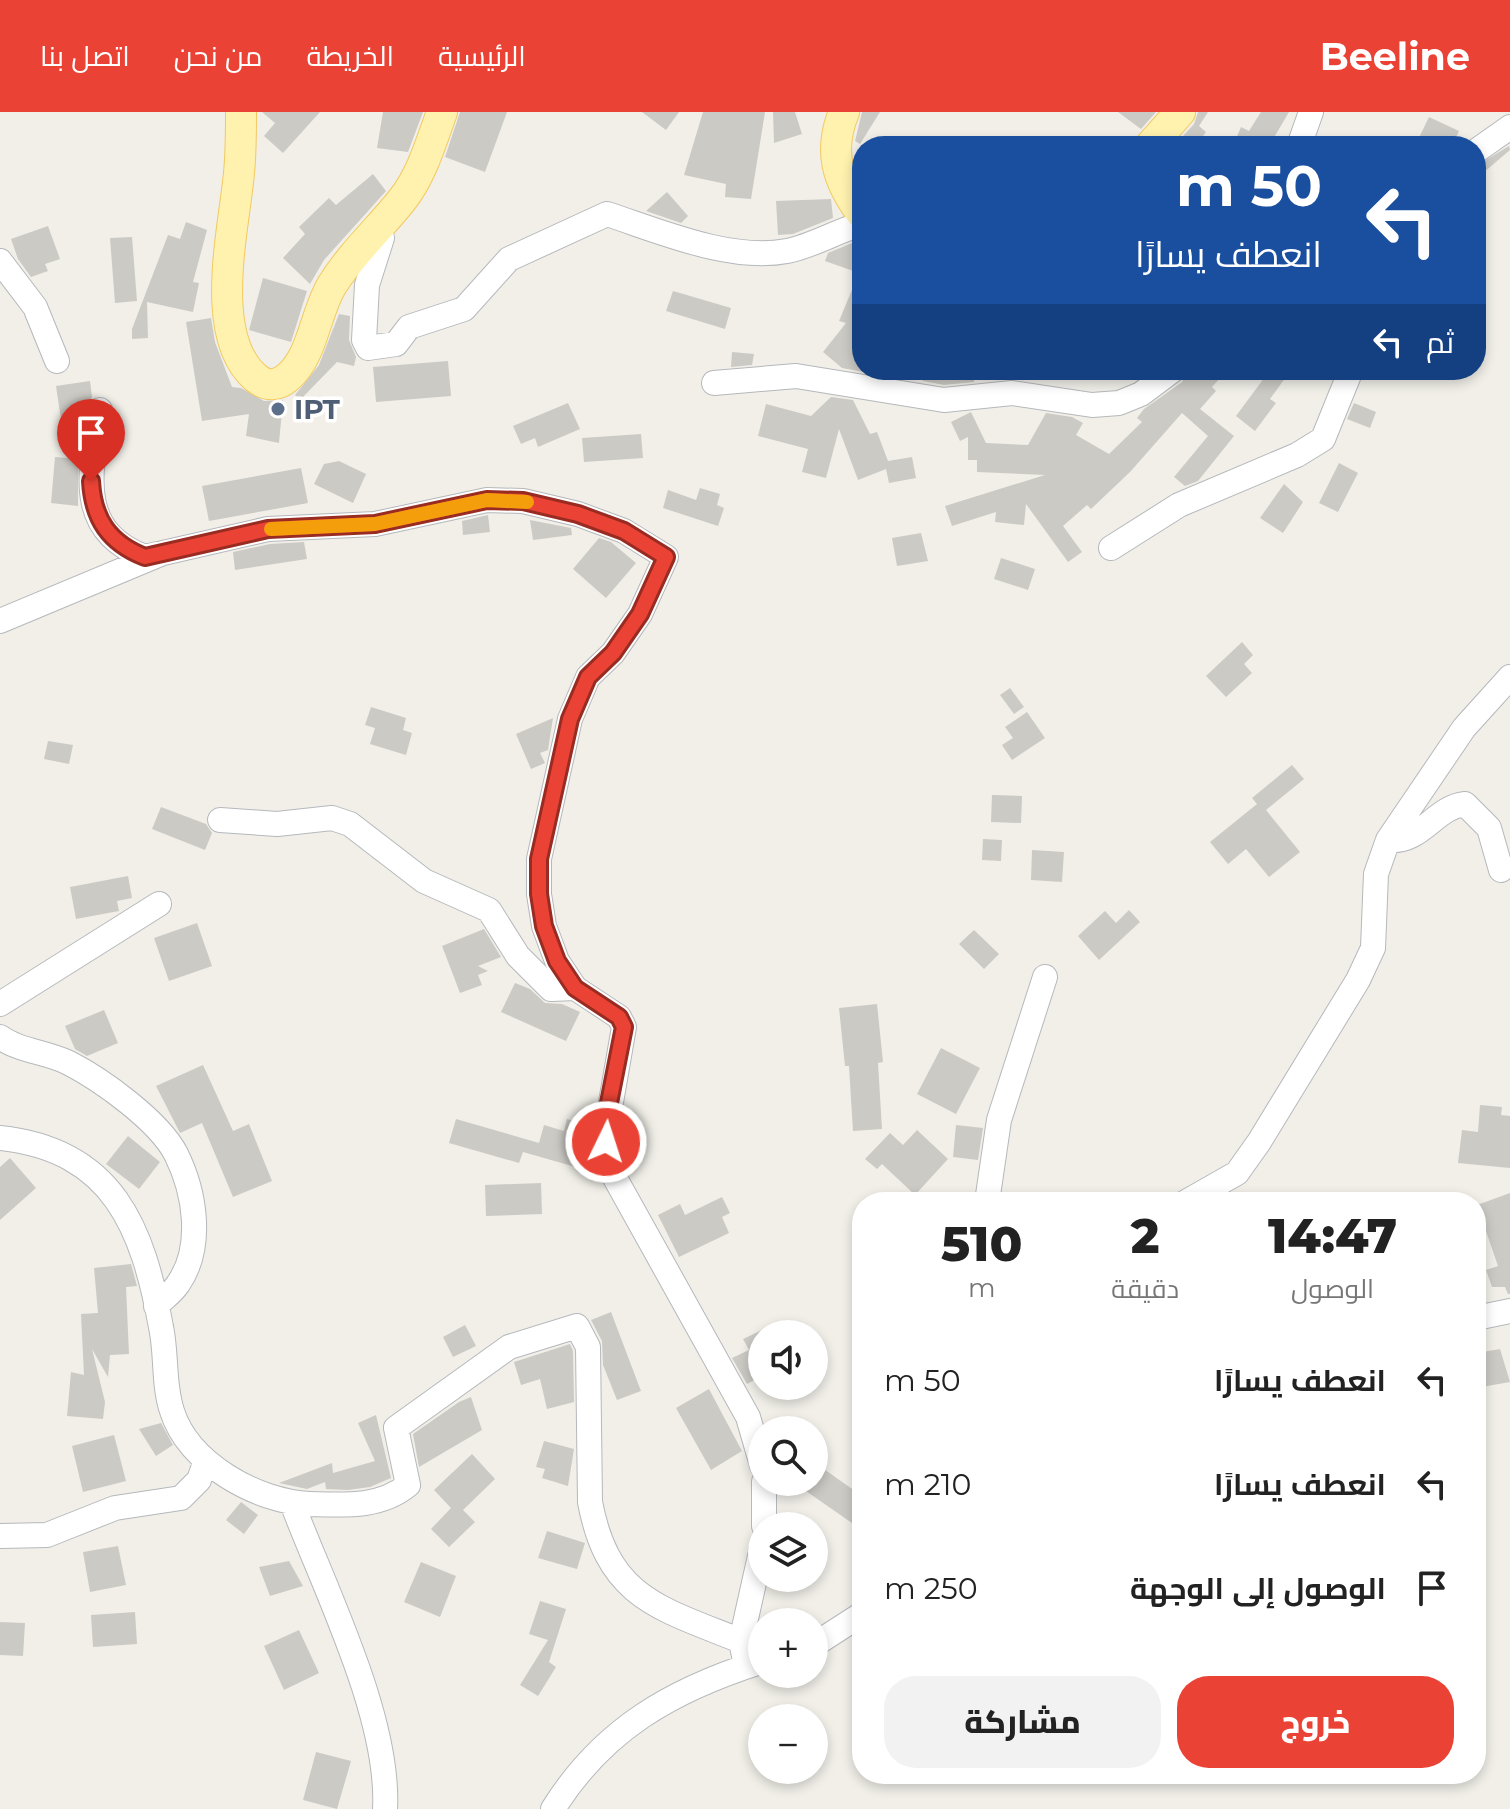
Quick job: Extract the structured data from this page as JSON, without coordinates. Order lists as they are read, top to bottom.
{
  "places": ["IPT"],
  "page": {
    "header": "Beeline",
    "nav": [
      "الرئيسية",
      "الخريطة",
      "من نحن",
      "اتصل بنا"
    ],
    "turn": ["50 m", "انعطف يسارًا"],
    "then": "ثم",
    "eta": [
      "14:47",
      "الوصول",
      "2",
      "دقيقة",
      "510",
      "m"
    ],
    "map_buttons": ["+", "−"],
    "list": [
      {
        "name": "انعطف يسارًا",
        "value": "50 m"
      },
      {
        "name": "انعطف يسارًا",
        "value": "210 m"
      },
      {
        "name": "الوصول إلى الوجهة",
        "value": "250 m"
      }
    ],
    "buttons": ["خروج", "مشاركة"]
  }
}
